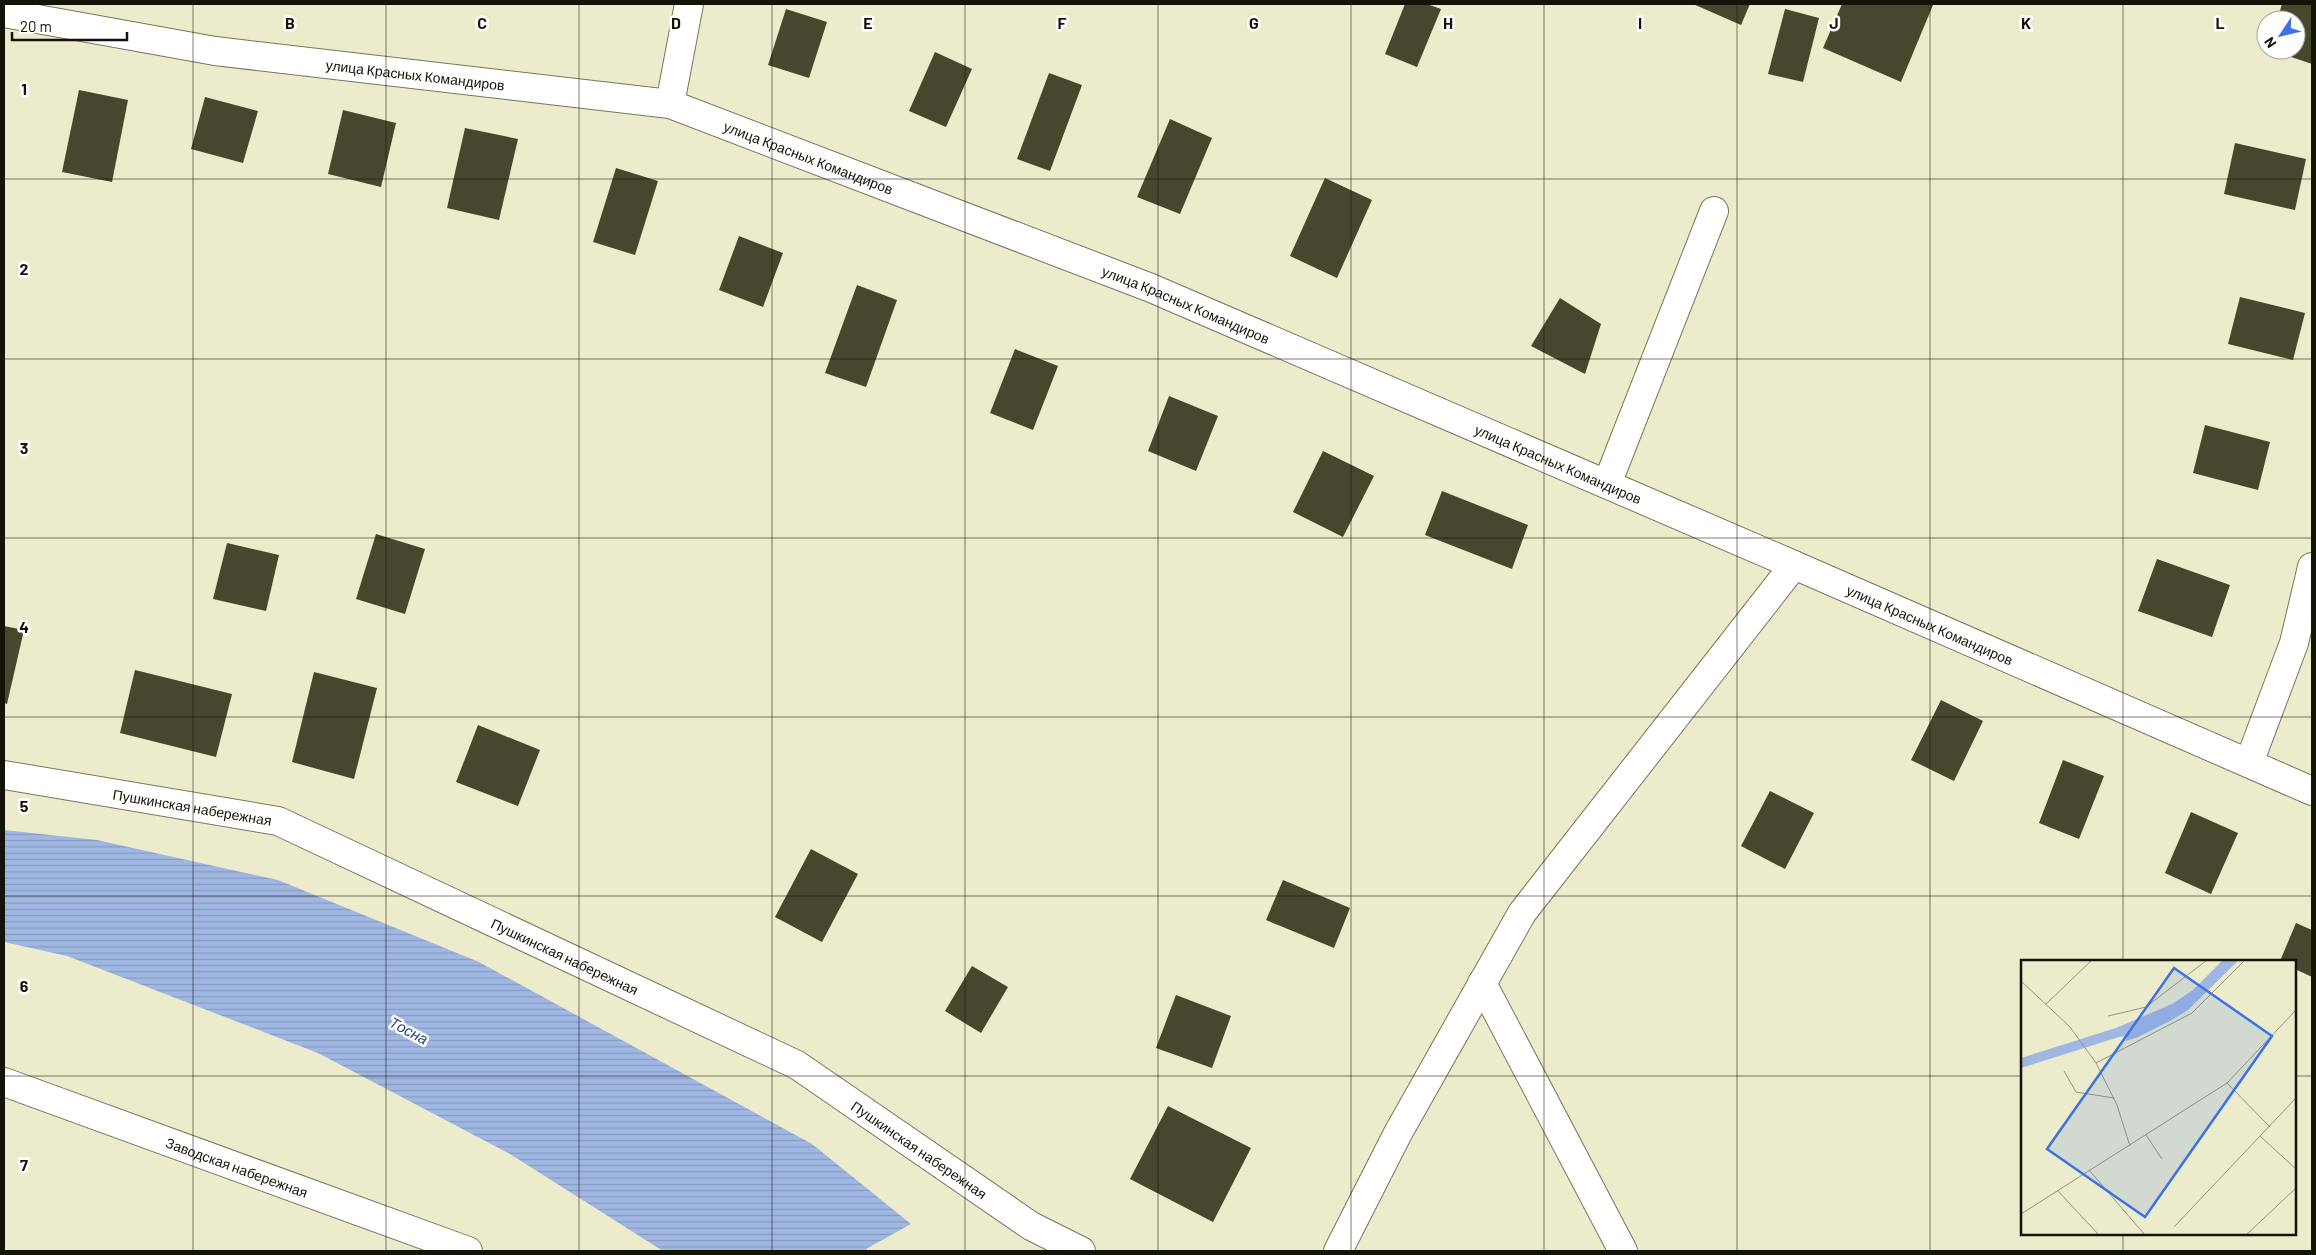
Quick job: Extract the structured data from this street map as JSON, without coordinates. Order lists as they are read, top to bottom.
{
  "streets": {
    "street": ["улица Красных Командиров", "Пушкинская набережная", "Заводская набережная"]
  },
  "water": ["Тосна"],
  "scale_bar": "20 m",
  "north": "bottom left",
  "grid": {
    "columns": [
      "B",
      "C",
      "D",
      "E",
      "F",
      "G",
      "H",
      "I",
      "J",
      "K",
      "L"
    ],
    "rows": [
      "1",
      "2",
      "3",
      "4",
      "5",
      "6",
      "7"
    ]
  }
}
